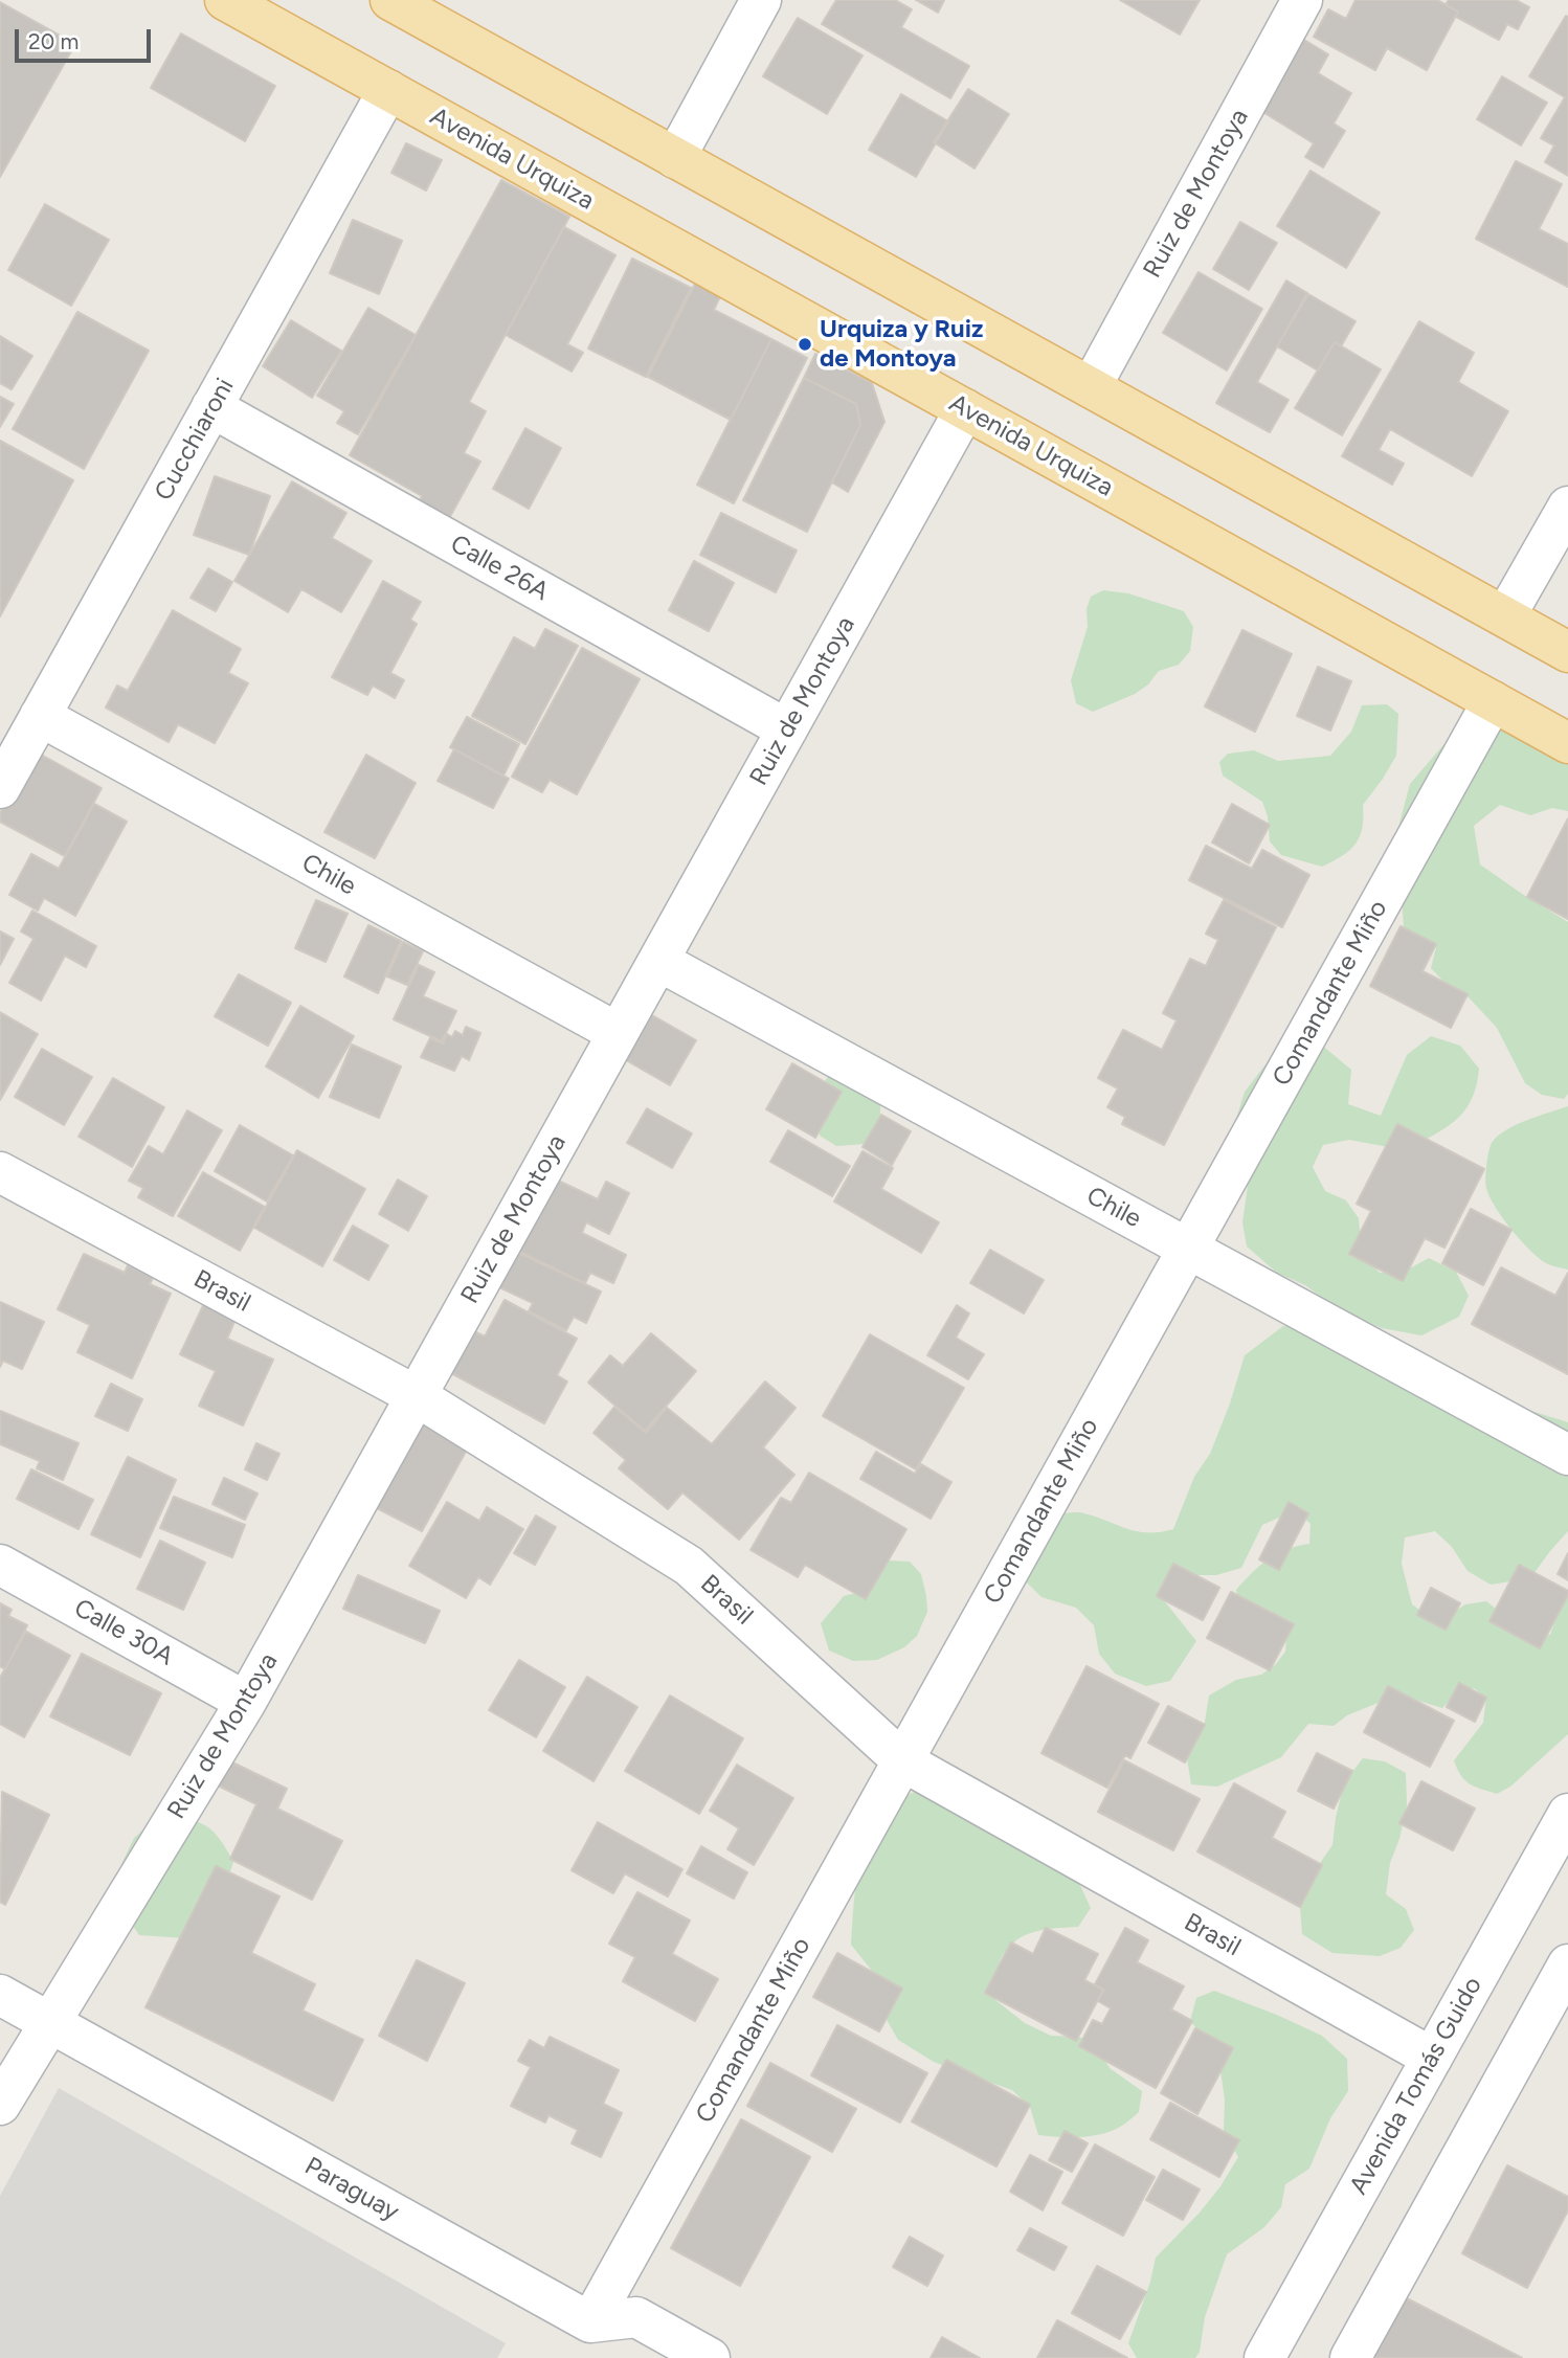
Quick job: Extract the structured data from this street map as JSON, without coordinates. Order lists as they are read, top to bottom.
{
  "streets": {
    "main road": ["Avenida Urquiza"],
    "street": [
      "Ruiz de Montoya",
      "Cucchiaroni",
      "Calle 26A",
      "Chile",
      "Comandante Miño",
      "Brasil",
      "Calle 30A",
      "Avenida Tomás Guido",
      "Paraguay"
    ]
  },
  "crossings": [
    ["Avenida Urquiza", "Ruiz de Montoya"],
    ["Avenida Urquiza", "Cucchiaroni"],
    ["Avenida Urquiza", "Comandante Miño"],
    ["Ruiz de Montoya", "Calle 26A"],
    ["Ruiz de Montoya", "Chile"],
    ["Ruiz de Montoya", "Brasil"],
    ["Ruiz de Montoya", "Calle 30A"],
    ["Ruiz de Montoya", "Paraguay"],
    ["Cucchiaroni", "Calle 26A"],
    ["Cucchiaroni", "Chile"],
    ["Chile", "Comandante Miño"],
    ["Comandante Miño", "Brasil"],
    ["Comandante Miño", "Paraguay"],
    ["Brasil", "Avenida Tomás Guido"]
  ],
  "places": ["Urquiza y Ruiz de Montoya"],
  "scale_bar": "20 m"
}
